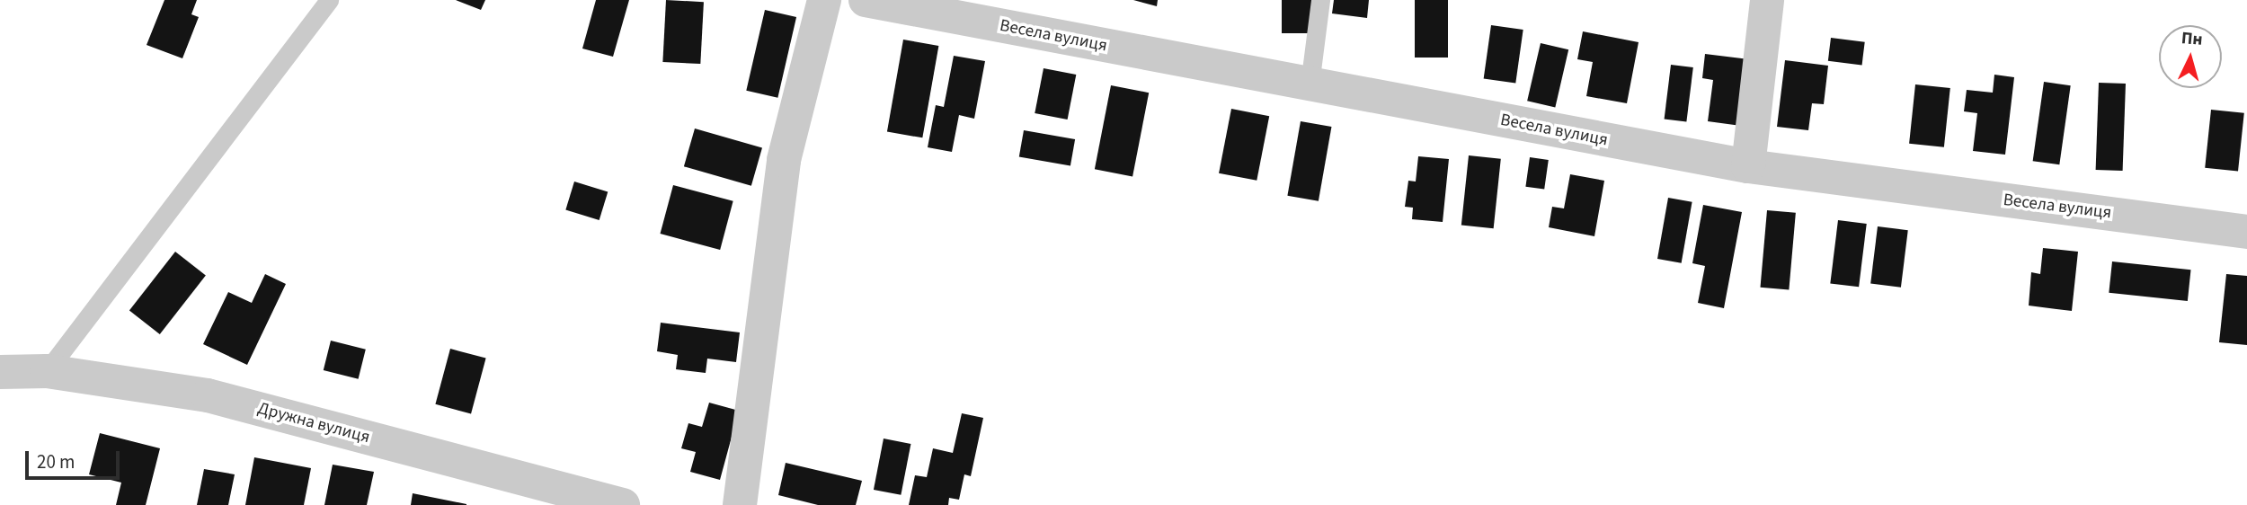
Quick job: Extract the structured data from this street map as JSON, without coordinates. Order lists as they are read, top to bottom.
{
  "streets": {
    "street": ["Весела вулиця", "Дружна вулиця"]
  },
  "scale_bar": "20 m",
  "north": "top"
}
